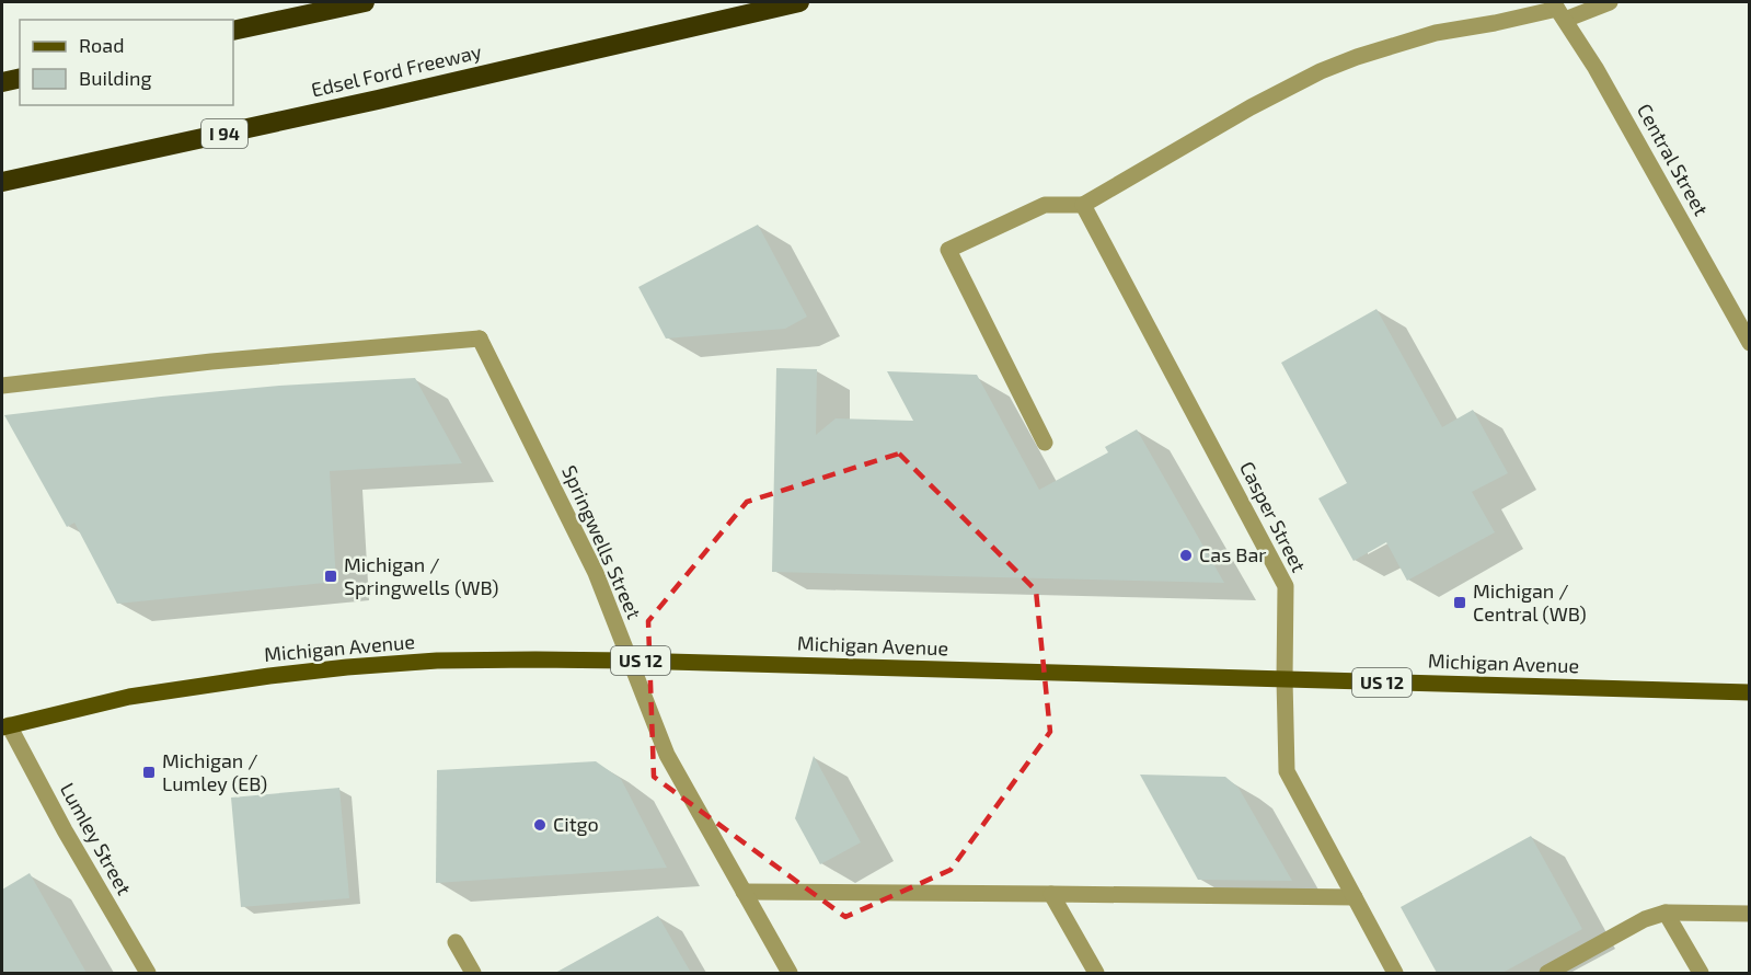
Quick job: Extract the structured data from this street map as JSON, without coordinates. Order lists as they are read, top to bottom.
{
  "streets": {
    "highway": ["Edsel Ford Freeway", "I 94"],
    "main road": ["Michigan Avenue", "US 12"],
    "street": [
      "Central Street",
      "Casper Street",
      "Springwells Street",
      "Lumley Street"
    ]
  },
  "crossings": [
    ["Casper Street", "Michigan Avenue"],
    ["Springwells Street", "Michigan Avenue"],
    ["Michigan Avenue", "Lumley Street"]
  ],
  "places": {
    "other": ["Cas Bar", "Citgo"],
    "transit": ["Michigan / Springwells (WB)", "Michigan / Central (WB)", "Michigan / Lumley (EB)"]
  },
  "legend": ["Road", "Building"]
}
